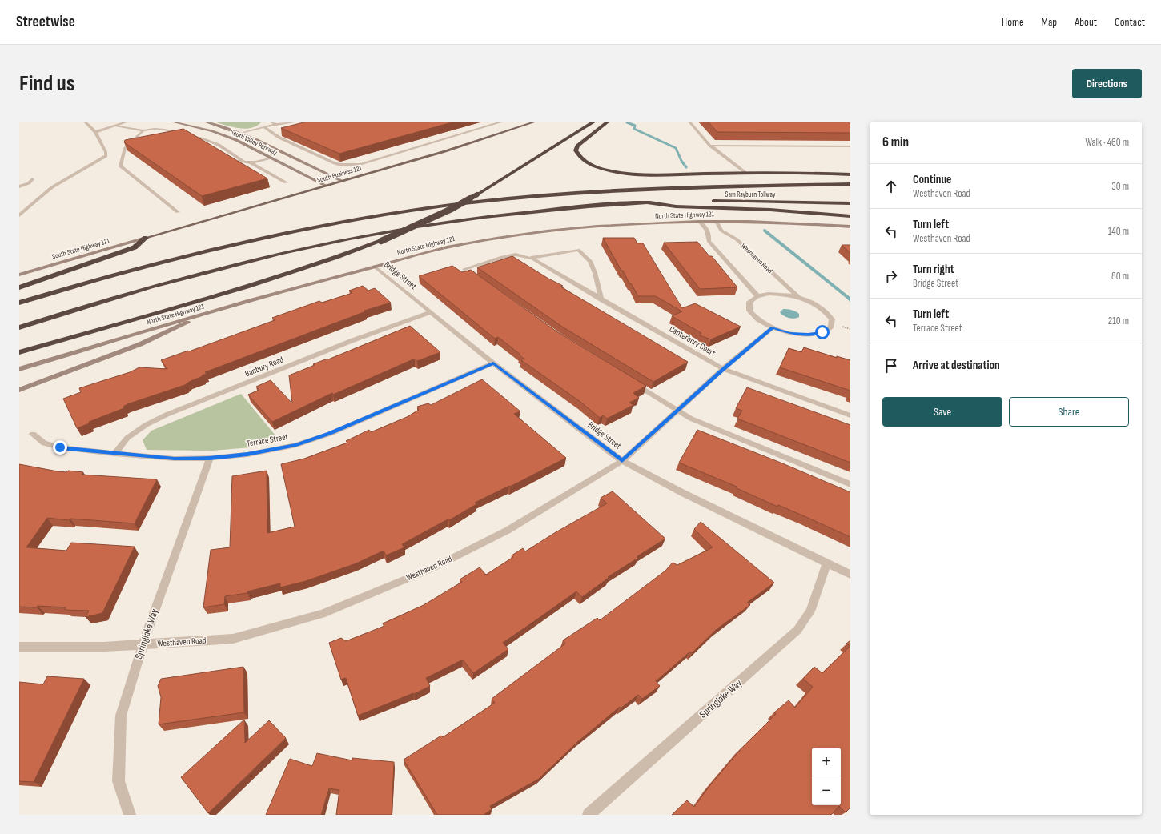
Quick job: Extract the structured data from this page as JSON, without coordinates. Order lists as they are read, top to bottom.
{
  "streets": {
    "highway": ["Sam Rayburn Tollway"],
    "main road": [
      "South Valley Parkway",
      "South Business 121",
      "North State Highway 121",
      "South State Highway 121"
    ],
    "street": [
      "Westhaven Road",
      "Bridge Street",
      "Canterbury Court",
      "Banbury Road",
      "Terrace Street",
      "Springlake Way"
    ]
  },
  "crossings": [
    ["South Valley Parkway", "South Business 121"],
    ["South Business 121", "South State Highway 121"],
    ["North State Highway 121", "Westhaven Road"],
    ["North State Highway 121", "Bridge Street"],
    ["Westhaven Road", "Bridge Street"],
    ["Westhaven Road", "Canterbury Court"],
    ["Westhaven Road", "Springlake Way"],
    ["Bridge Street", "Banbury Road"],
    ["Bridge Street", "Terrace Street"],
    ["Bridge Street", "Springlake Way"],
    ["Banbury Road", "Terrace Street"],
    ["Terrace Street", "Springlake Way"]
  ],
  "page": {
    "header": "Streetwise",
    "nav": [
      "Home",
      "Map",
      "About",
      "Contact"
    ],
    "buttons": [
      "Directions",
      ["Save", "Share"]
    ],
    "title": "Find us",
    "heading": ["6 min", "Walk · 460 m"],
    "list": [
      ["Continue", "Westhaven Road", "30 m"],
      ["Turn left", "Westhaven Road", "140 m"],
      ["Turn right", "Bridge Street", "80 m"],
      ["Turn left", "Terrace Street", "210 m"],
      "Arrive at destination"
    ],
    "map_buttons": ["+", "−"]
  }
}
